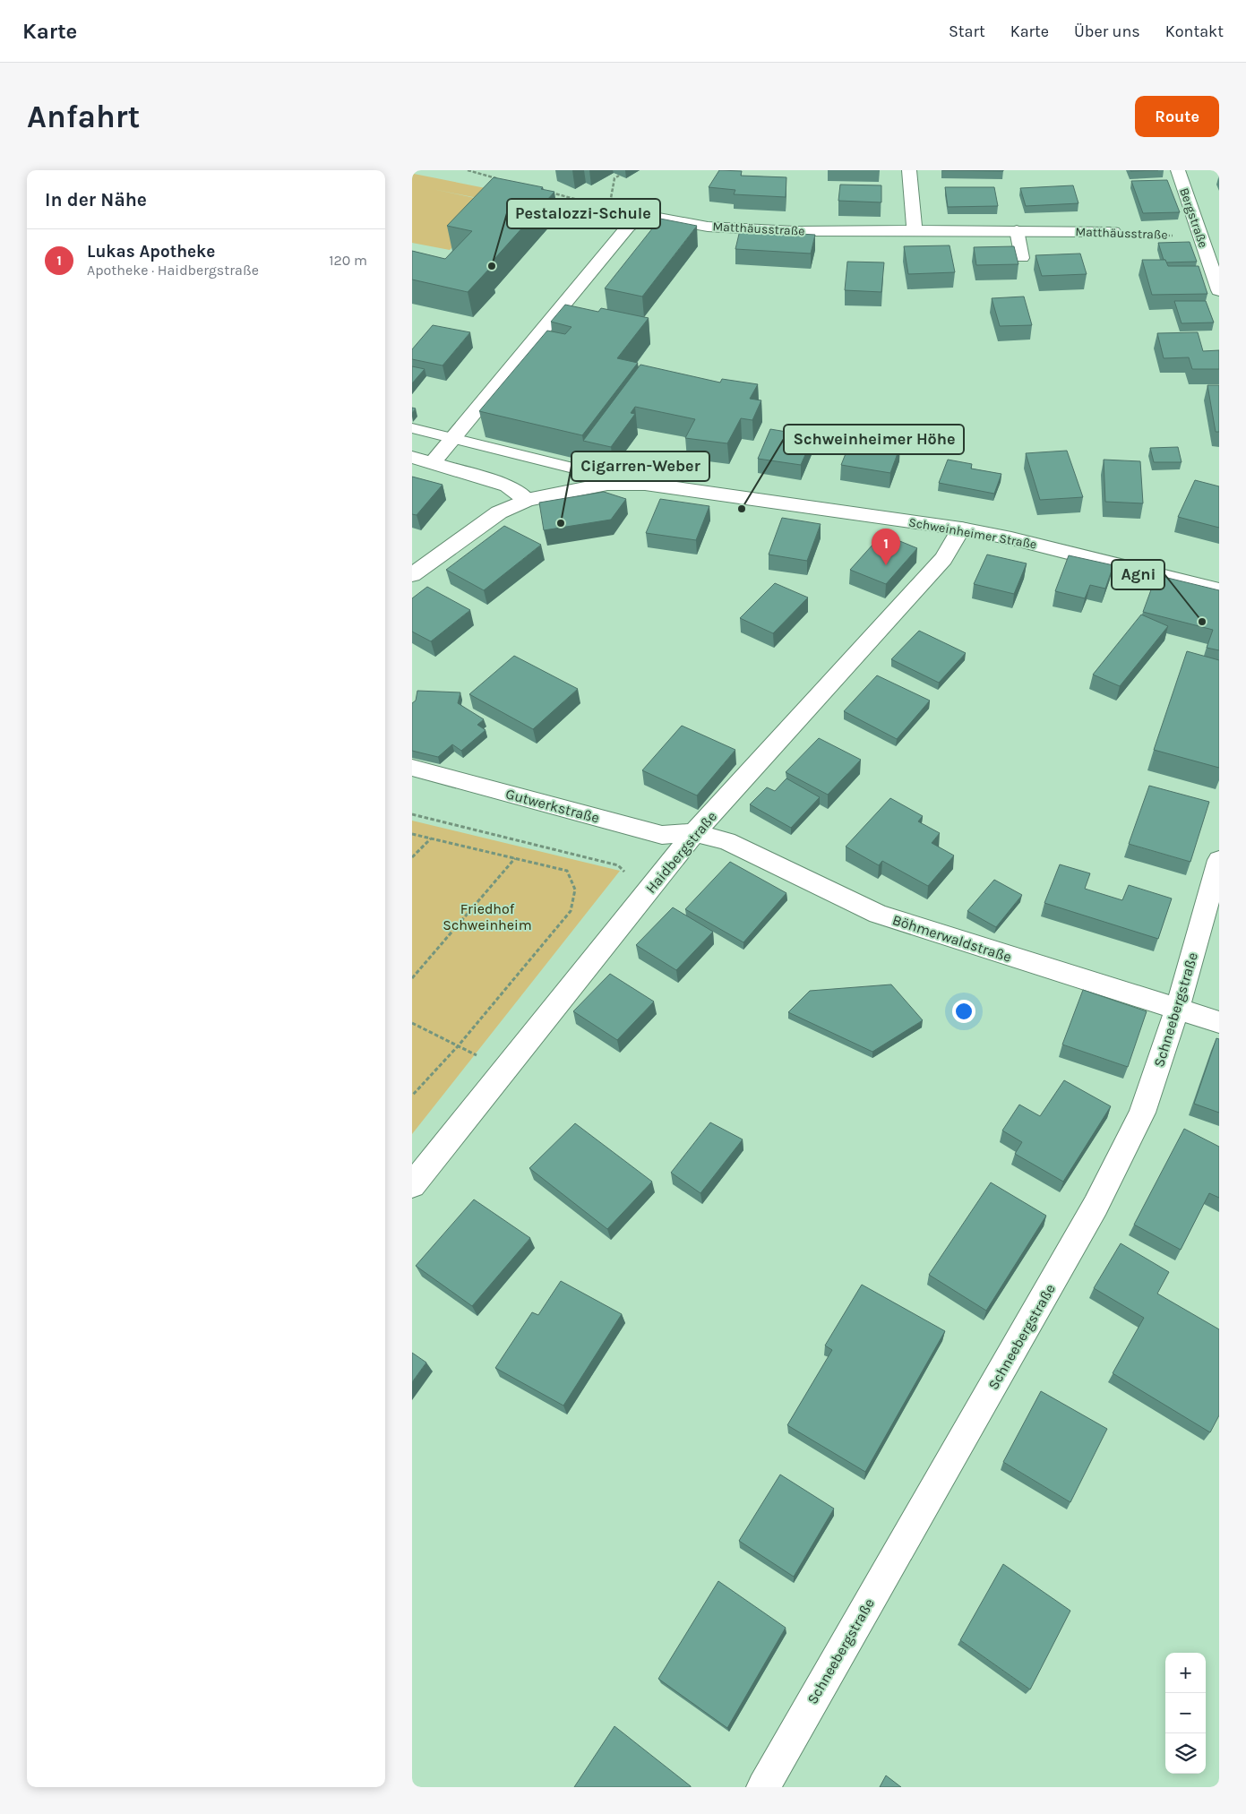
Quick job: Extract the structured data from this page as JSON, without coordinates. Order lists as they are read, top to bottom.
{
  "streets": {
    "street": [
      "Bergstraße",
      "Matthäusstraße",
      "Schweinheimer Straße",
      "Gutwerkstraße",
      "Haidbergstraße",
      "Böhmerwaldstraße",
      "Schneebergstraße"
    ]
  },
  "crossings": [
    ["Bergstraße", "Matthäusstraße"],
    ["Schweinheimer Straße", "Haidbergstraße"],
    ["Gutwerkstraße", "Haidbergstraße"],
    ["Gutwerkstraße", "Böhmerwaldstraße"],
    ["Haidbergstraße", "Böhmerwaldstraße"],
    ["Böhmerwaldstraße", "Schneebergstraße"]
  ],
  "parks": ["Friedhof Schweinheim"],
  "places": [
    "Pestalozzi-Schule",
    "Schweinheimer Höhe",
    "Cigarren-Weber",
    "Agni"
  ],
  "page": {
    "header": "Karte",
    "nav": [
      "Start",
      "Karte",
      "Über uns",
      "Kontakt"
    ],
    "buttons": "Route",
    "title": "Anfahrt",
    "heading": "In der Nähe",
    "list": [
      {
        "mark": "1",
        "name": "Lukas Apotheke",
        "note": "Apotheke · Haidbergstraße",
        "value": "120 m"
      }
    ],
    "pins": "1",
    "map_buttons": ["+", "−"]
  }
}
